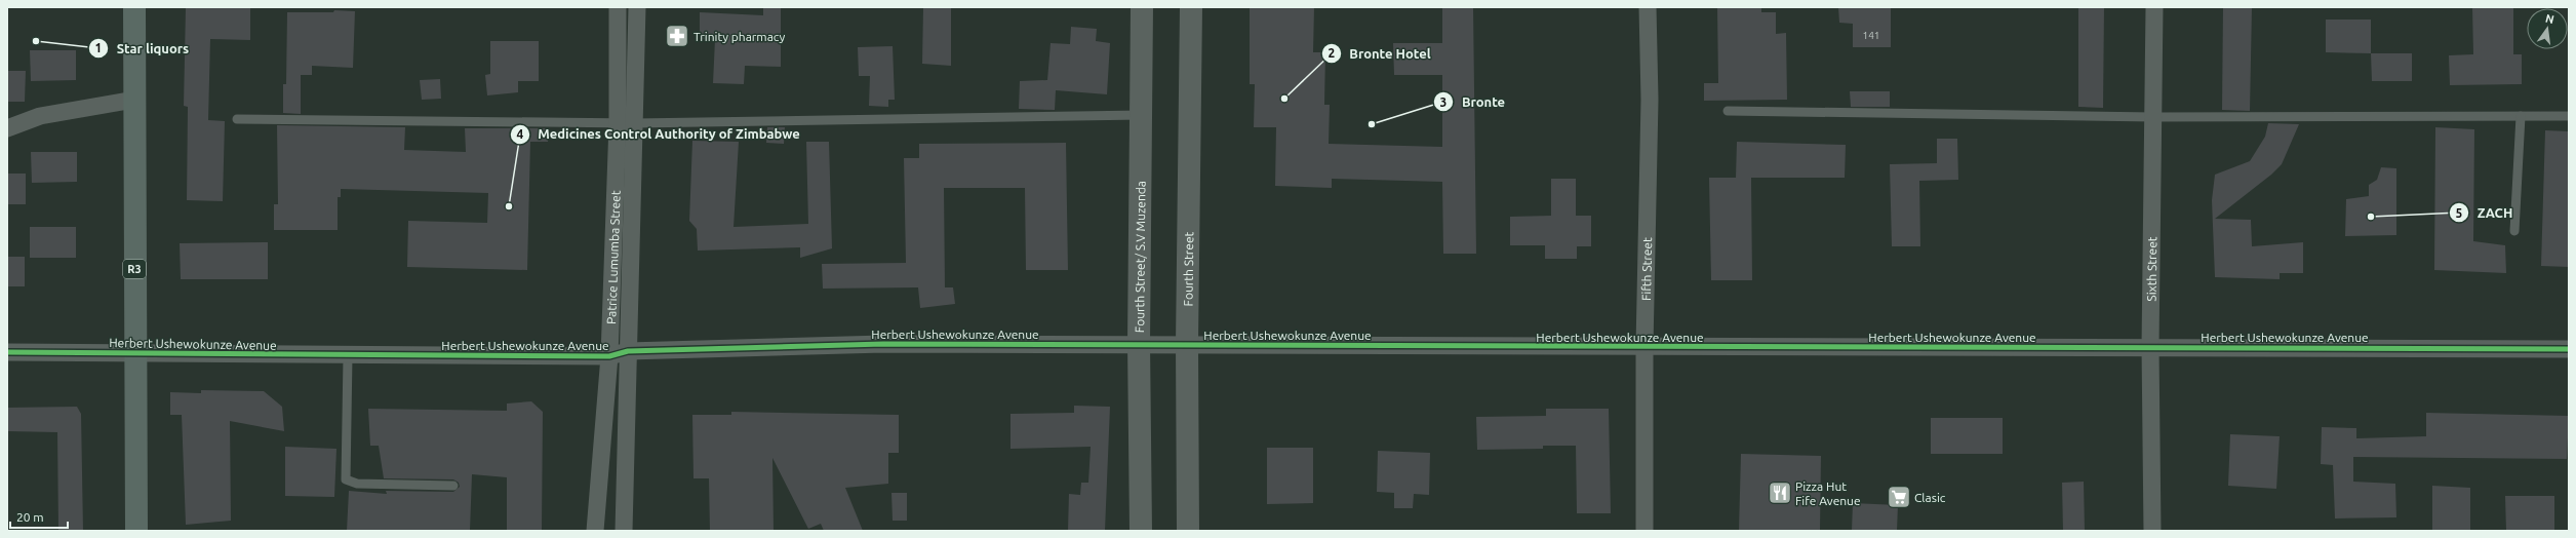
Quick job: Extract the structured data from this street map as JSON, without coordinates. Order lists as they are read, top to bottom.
{
  "streets": {
    "highway": ["R3"],
    "main road": ["Fourth Street/ S.V Muzenda", "Fourth Street"],
    "street": [
      "Patrice Lumumba Street",
      "Fifth Street",
      "Sixth Street",
      "Herbert Ushewokunze Avenue"
    ]
  },
  "crossings": [
    ["Patrice Lumumba Street", "Herbert Ushewokunze Avenue"],
    ["Fourth Street/ S.V Muzenda", "Herbert Ushewokunze Avenue"],
    ["R3", "Herbert Ushewokunze Avenue"],
    ["Fourth Street", "Herbert Ushewokunze Avenue"],
    ["Fifth Street", "Herbert Ushewokunze Avenue"],
    ["Sixth Street", "Herbert Ushewokunze Avenue"]
  ],
  "places": {
    "pharmacy": ["Trinity pharmacy"],
    "other": [
      "Star liquors",
      "Bronte Hotel",
      "Bronte",
      "Medicines Control Authority of Zimbabwe",
      "ZACH"
    ],
    "restaurant": ["Pizza Hut Fife Avenue"],
    "supermarket": ["Clasic"]
  },
  "house_numbers": ["141"],
  "scale_bar": "20 m",
  "north": "top"
}
